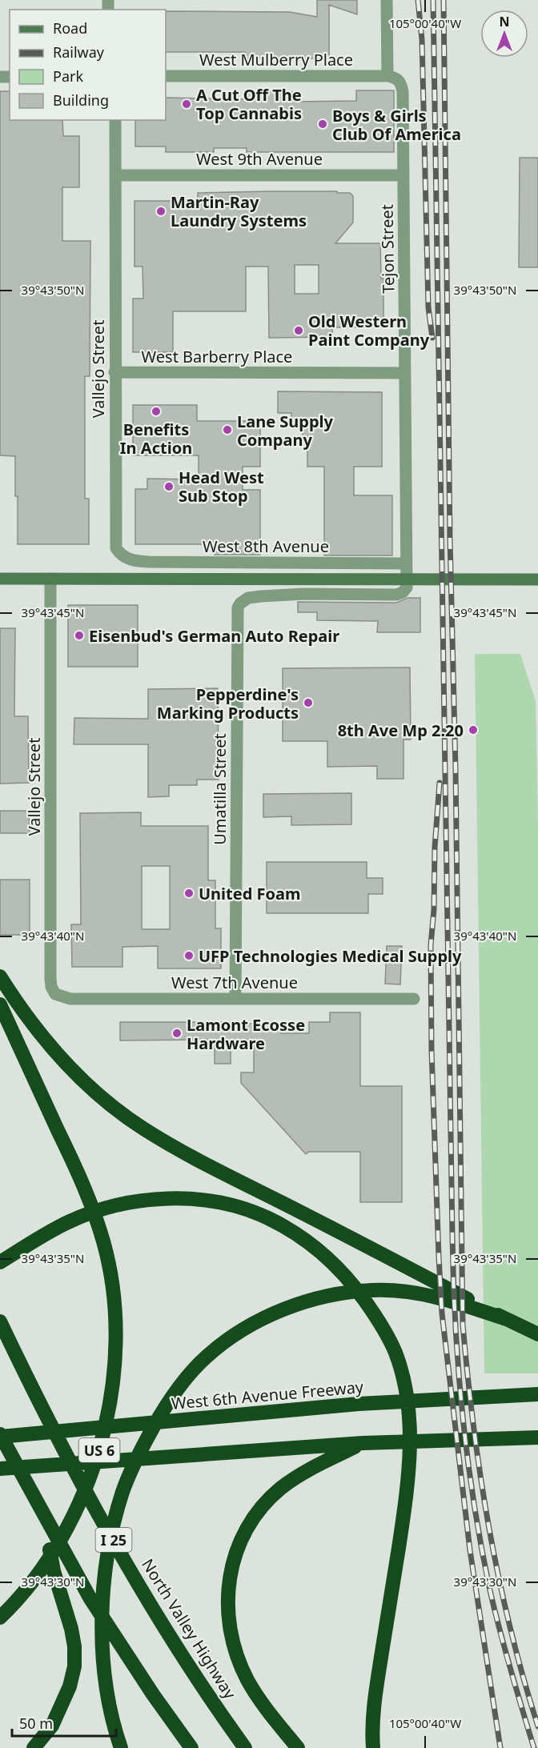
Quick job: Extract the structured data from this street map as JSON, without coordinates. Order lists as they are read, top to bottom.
{
  "streets": {
    "highway": [
      "West 6th Avenue Freeway",
      "US 6",
      "I 25",
      "North Valley Highway"
    ],
    "street": [
      "West Mulberry Place",
      "West 9th Avenue",
      "Tejon Street",
      "West Barberry Place",
      "Vallejo Street",
      "West 8th Avenue",
      "Umatilla Street",
      "West 7th Avenue"
    ]
  },
  "crossings": [
    ["West Mulberry Place", "Tejon Street"],
    ["West 9th Avenue", "Tejon Street"],
    ["West 9th Avenue", "Vallejo Street"],
    ["Tejon Street", "West Barberry Place"],
    ["Tejon Street", "West 8th Avenue"],
    ["Tejon Street", "Umatilla Street"],
    ["West Barberry Place", "Vallejo Street"],
    ["Vallejo Street", "West 8th Avenue"],
    ["Vallejo Street", "West 7th Avenue"],
    ["Umatilla Street", "West 7th Avenue"]
  ],
  "places": [
    "A Cut Off The Top Cannabis",
    "Boys & Girls Club Of America",
    "Martin-Ray Laundry Systems",
    "Old Western Paint Company",
    "Benefits In Action",
    "Lane Supply Company",
    "Head West Sub Stop",
    "Eisenbud's German Auto Repair",
    "Pepperdine's Marking Products",
    "8th Ave Mp 2.20",
    "United Foam",
    "UFP Technologies Medical Supply",
    "Lamont Ecosse Hardware"
  ],
  "legend": [
    "Road",
    "Railway",
    "Park",
    "Building"
  ],
  "scale_bar": "50 m",
  "north": "top",
  "coordinates": [
    "105°00'40\"W",
    "39°43'50\"N",
    "39°43'45\"N",
    "39°43'40\"N",
    "39°43'35\"N",
    "39°43'30\"N"
  ]
}
